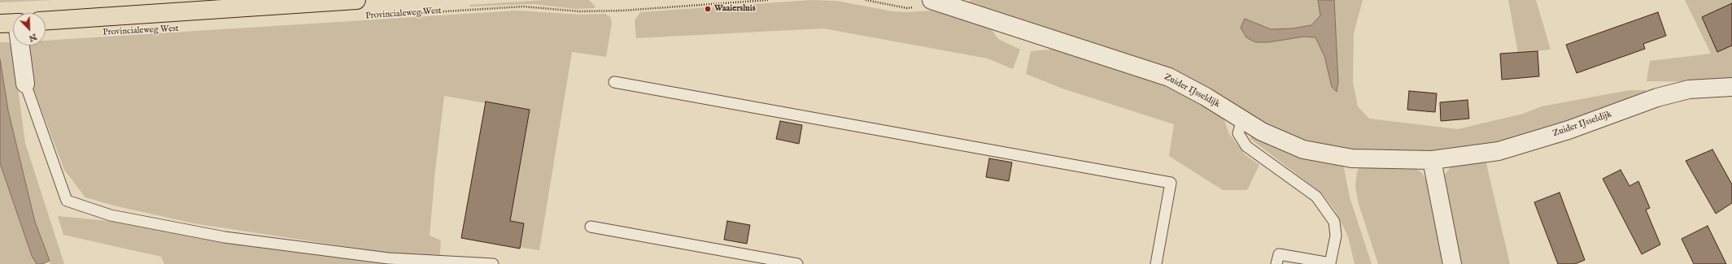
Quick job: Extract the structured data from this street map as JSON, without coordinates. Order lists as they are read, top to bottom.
{
  "streets": {
    "main road": ["Provincialeweg West"],
    "street": ["Zuider IJsseldijk"]
  },
  "places": ["Waaiersluis"],
  "north": "bottom right"
}
